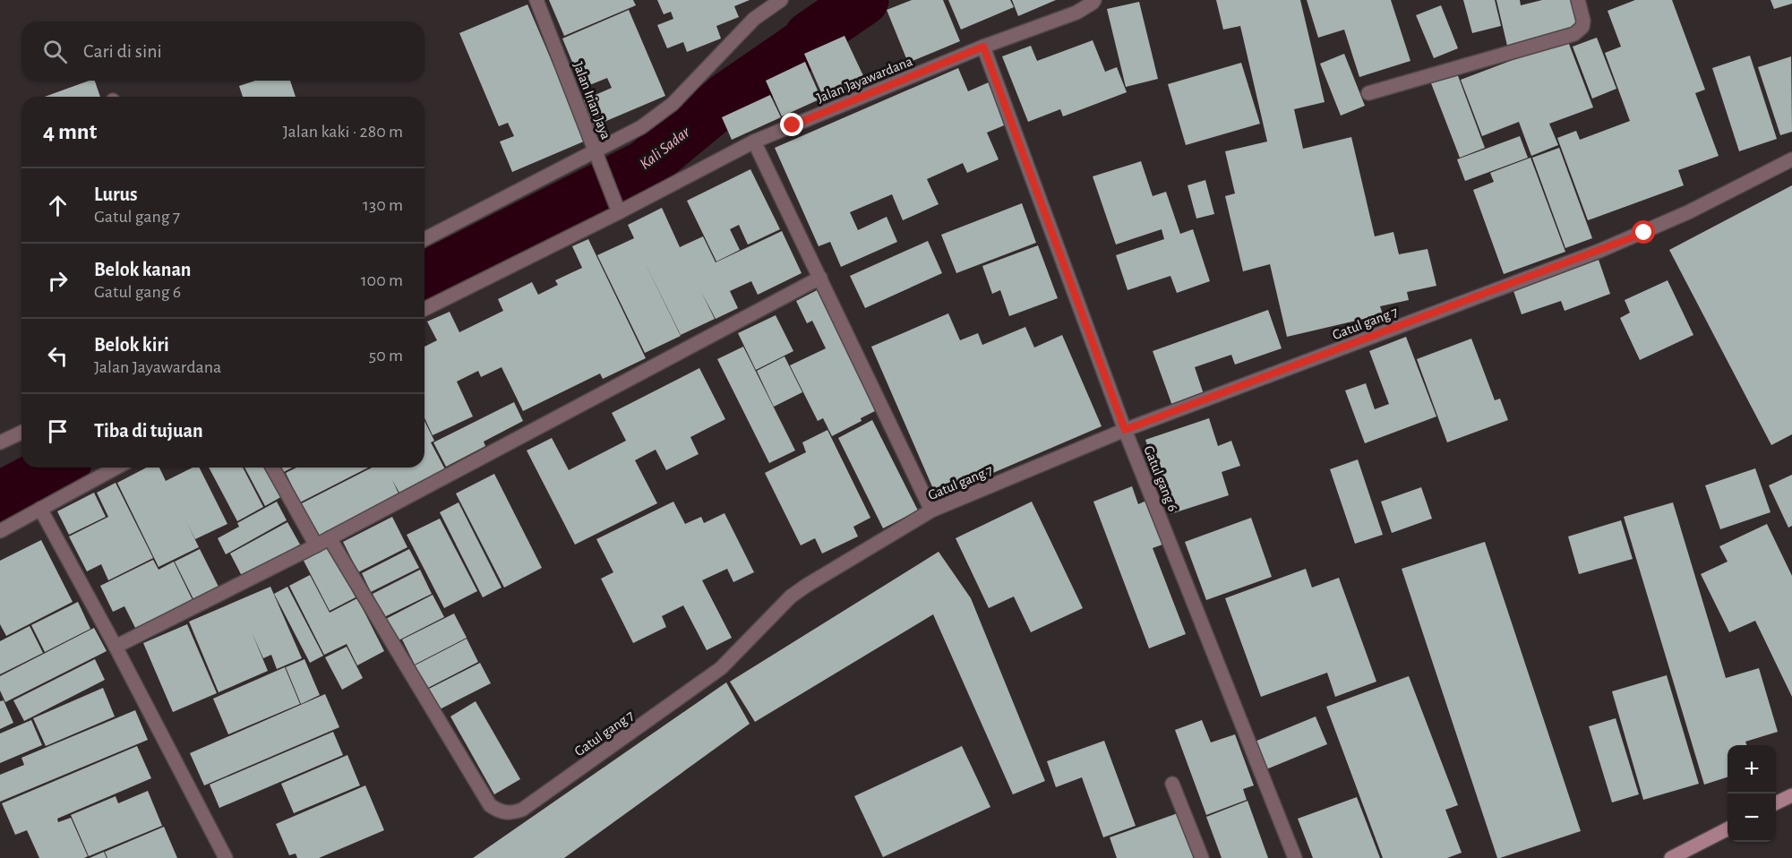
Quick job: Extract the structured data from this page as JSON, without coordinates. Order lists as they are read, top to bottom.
{
  "streets": {
    "street": [
      "Jalan Jayawardana",
      "Jalan Irian Jaya",
      "Gatul gang 7",
      "Gatul gang 6"
    ]
  },
  "crossings": [
    ["Jalan Jayawardana", "Jalan Irian Jaya"],
    ["Jalan Jayawardana", "Gatul gang 6"],
    ["Gatul gang 7", "Gatul gang 6"]
  ],
  "water": ["Kali Sadar"],
  "page": {
    "search": "Cari di sini",
    "heading": ["4 mnt", "Jalan kaki · 280 m"],
    "list": [
      ["Lurus", "Gatul gang 7", "130 m"],
      ["Belok kanan", "Gatul gang 6", "100 m"],
      ["Belok kiri", "Jalan Jayawardana", "50 m"],
      "Tiba di tujuan"
    ],
    "map_buttons": ["+", "−"]
  }
}
